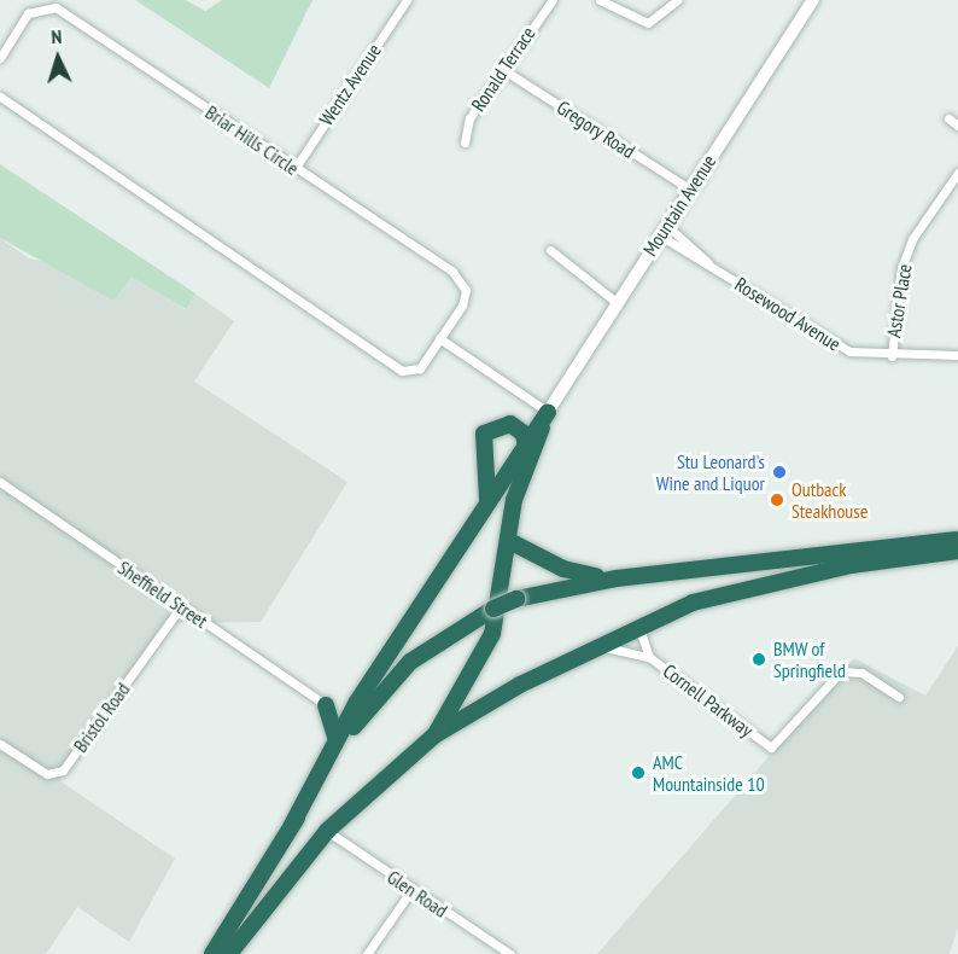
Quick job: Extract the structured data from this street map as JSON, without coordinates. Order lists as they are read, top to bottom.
{
  "streets": {
    "street": [
      "Ronald Terrace",
      "Wentz Avenue",
      "Gregory Road",
      "Briar Hills Circle",
      "Mountain Avenue",
      "Astor Place",
      "Rosewood Avenue",
      "Sheffield Street",
      "Cornell Parkway",
      "Bristol Road",
      "Glen Road"
    ]
  },
  "crossings": [
    ["Ronald Terrace", "Gregory Road"],
    ["Wentz Avenue", "Briar Hills Circle"],
    ["Gregory Road", "Mountain Avenue"],
    ["Mountain Avenue", "Rosewood Avenue"],
    ["Astor Place", "Rosewood Avenue"],
    ["Sheffield Street", "Bristol Road"]
  ],
  "places": [
    "Stu Leonard's Wine and Liquor",
    "Outback Steakhouse",
    "BMW of Springfield",
    "AMC Mountainside 10"
  ],
  "north": "top"
}
